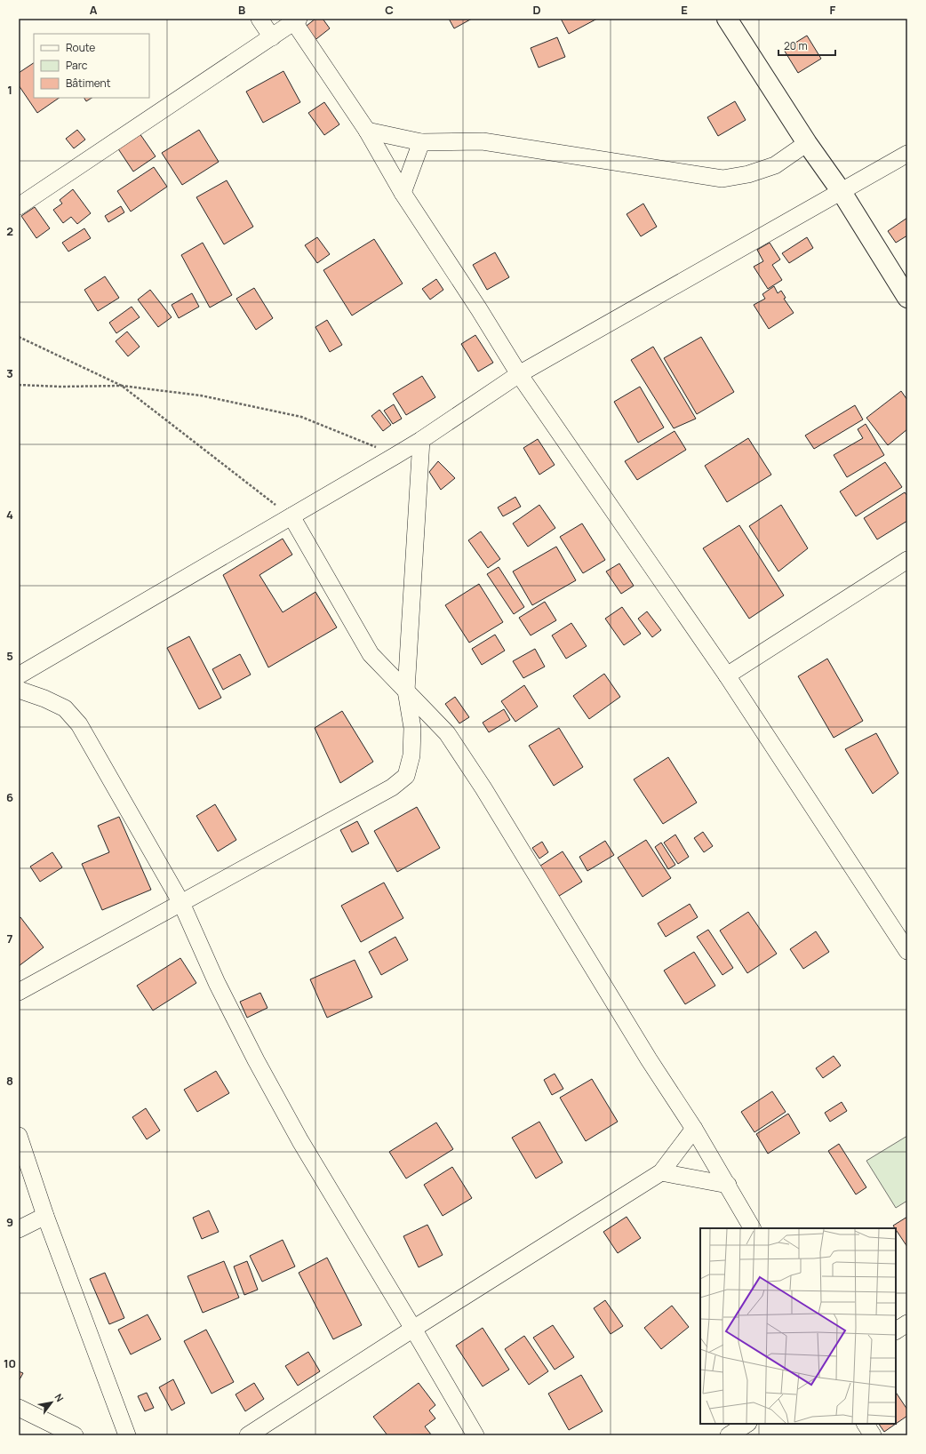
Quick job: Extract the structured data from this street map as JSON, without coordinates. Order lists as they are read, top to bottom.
{
  "legend": ["Route", "Parc", "Bâtiment"],
  "scale_bar": "20 m",
  "north": "top right",
  "grid": {
    "columns": [
      "A",
      "B",
      "C",
      "D",
      "E",
      "F"
    ],
    "rows": [
      "1",
      "2",
      "3",
      "4",
      "5",
      "6",
      "7",
      "8",
      "9",
      "10"
    ]
  }
}
